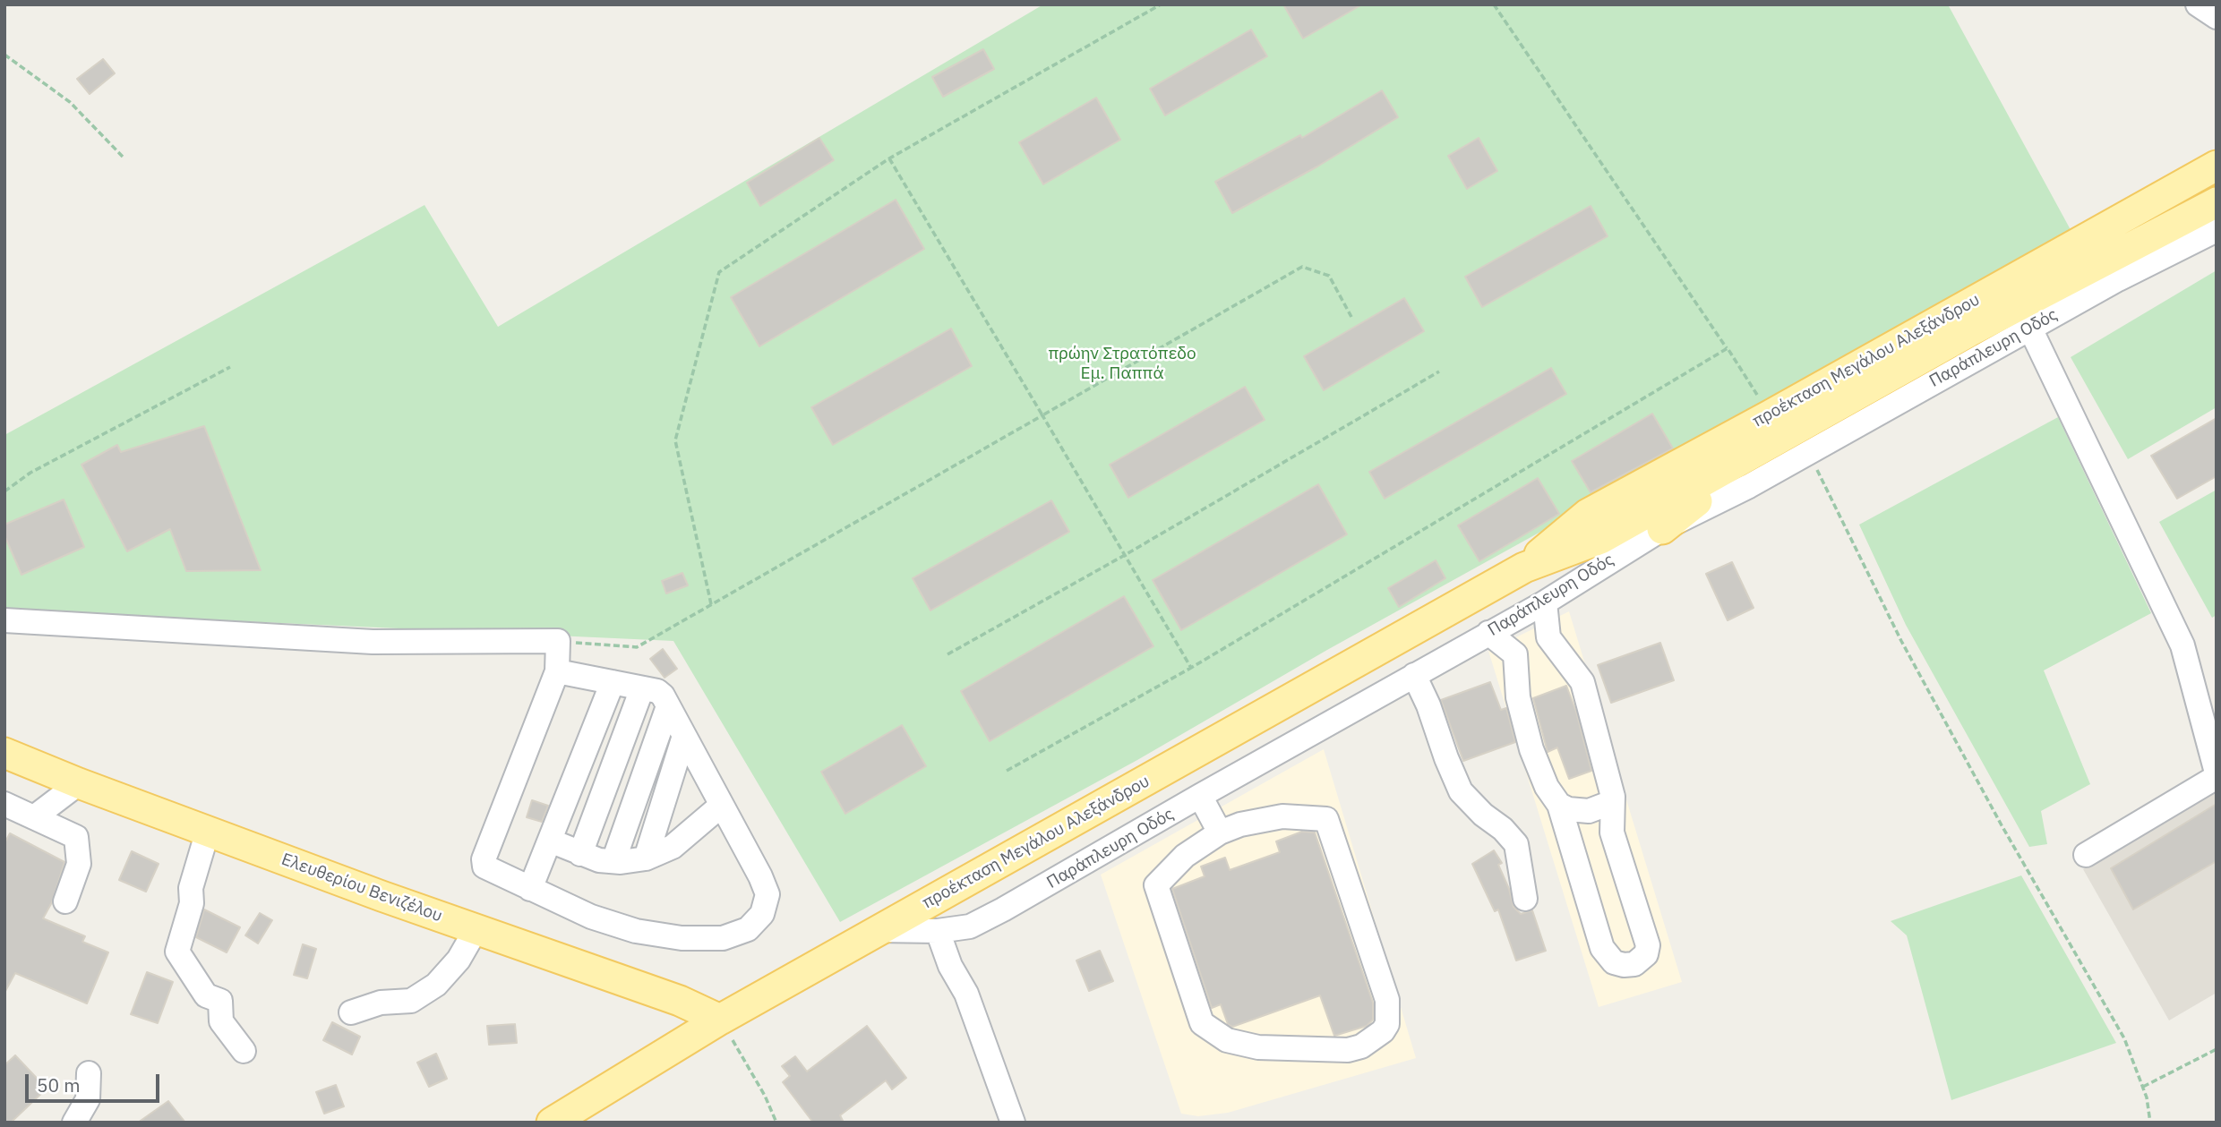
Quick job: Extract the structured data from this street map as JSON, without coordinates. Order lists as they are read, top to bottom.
{
  "streets": {
    "main road": ["προέκταση Μεγάλου Αλεξάνδρου", "Ελευθερίου Βενιζέλου"],
    "street": ["Παράπλευρη Οδός"]
  },
  "crossings": [
    ["Παράπλευρη Οδός", "προέκταση Μεγάλου Αλεξάνδρου"],
    ["προέκταση Μεγάλου Αλεξάνδρου", "Ελευθερίου Βενιζέλου"]
  ],
  "parks": ["πρώην Στρατόπεδο Εμ. Παππά"],
  "scale_bar": "50 m"
}
